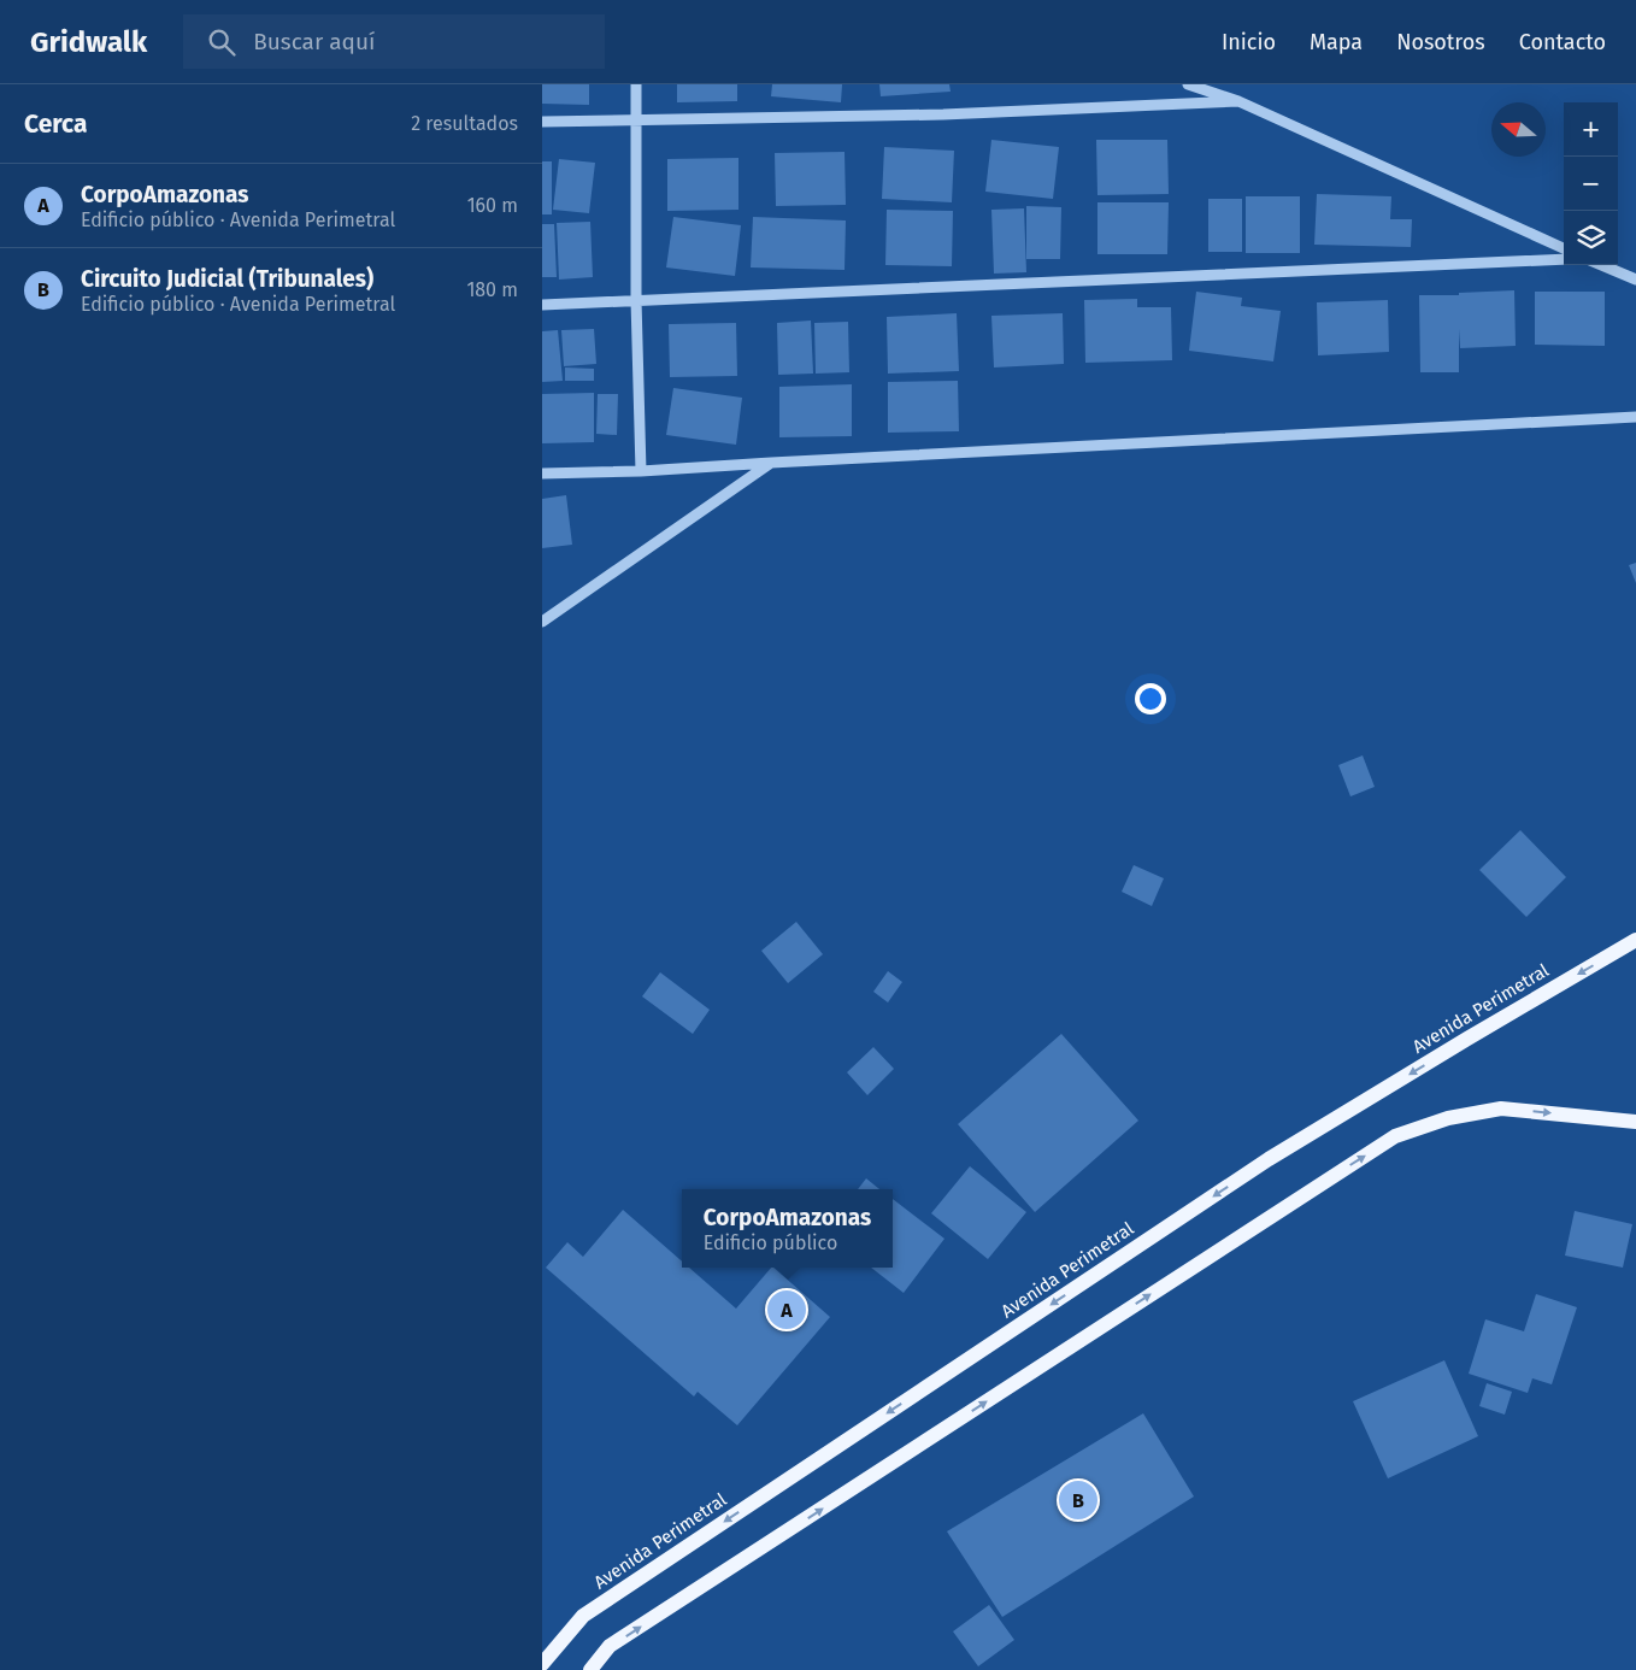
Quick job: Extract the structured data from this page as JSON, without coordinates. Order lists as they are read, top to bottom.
{
  "streets": {
    "main road": ["Avenida Perimetral"]
  },
  "north": "left",
  "page": {
    "header": "Gridwalk",
    "search": "Buscar aquí",
    "nav": [
      "Inicio",
      "Mapa",
      "Nosotros",
      "Contacto"
    ],
    "heading": ["Cerca", "2 resultados"],
    "map_buttons": ["+", "−"],
    "list": [
      {
        "mark": "A",
        "name": "CorpoAmazonas",
        "note": "Edificio público · Avenida Perimetral",
        "value": "160 m"
      },
      {
        "mark": "B",
        "name": "Circuito Judicial (Tribunales)",
        "note": "Edificio público · Avenida Perimetral",
        "value": "180 m"
      }
    ],
    "popup": ["CorpoAmazonas", "Edificio público"],
    "pins": ["A", "B"]
  }
}
